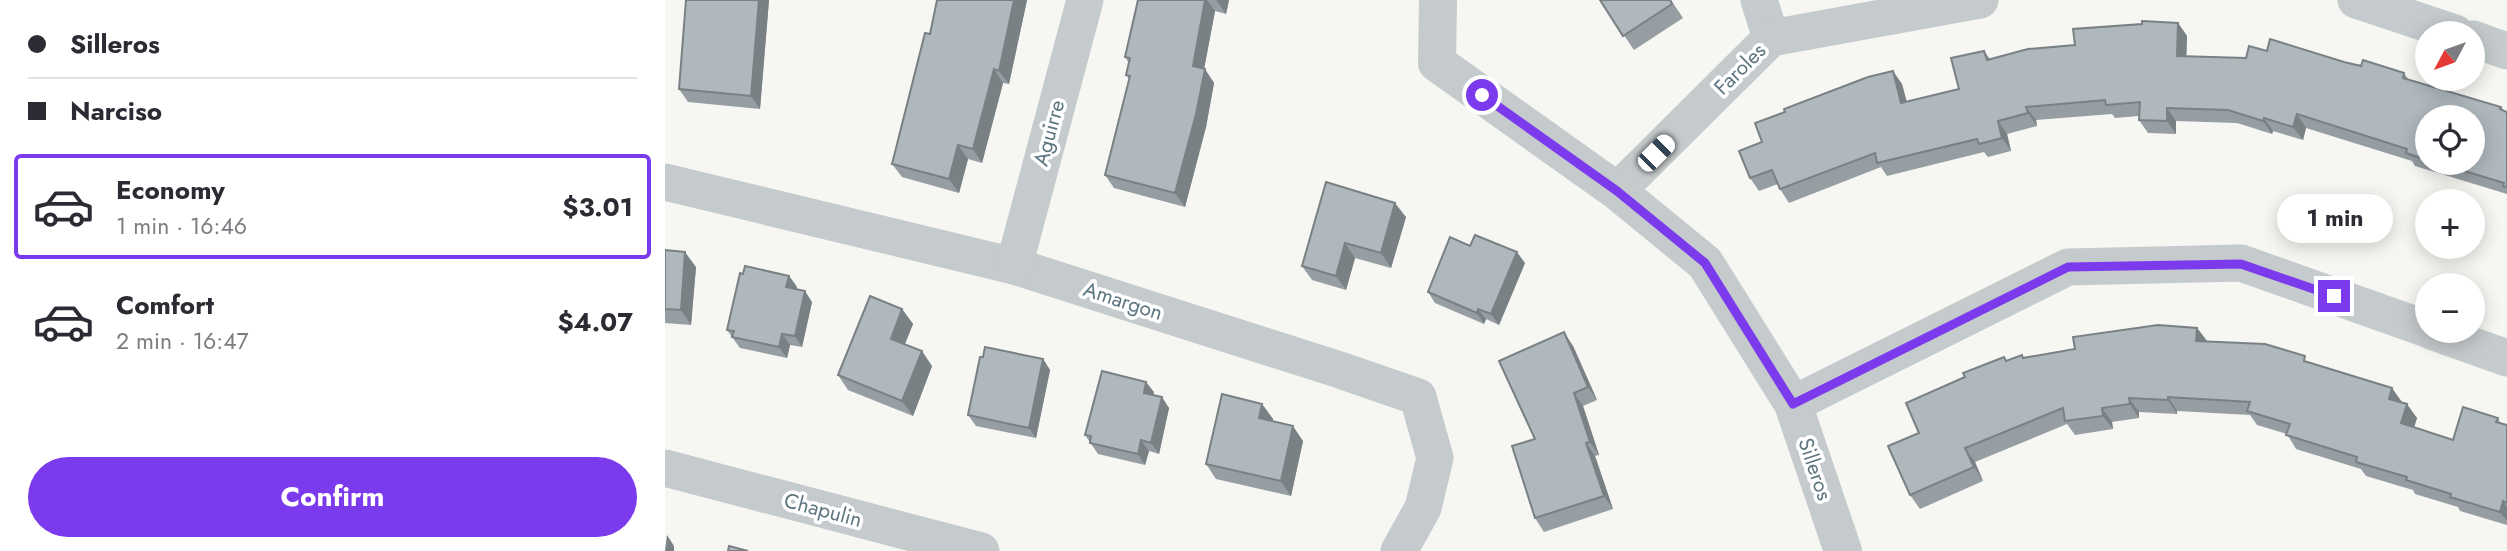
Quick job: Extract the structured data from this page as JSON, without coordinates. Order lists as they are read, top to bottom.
{
  "streets": {
    "street": [
      "Faroles",
      "Aguirre",
      "Amargon",
      "Silleros",
      "Chapulin"
    ]
  },
  "crossings": [
    ["Faroles", "Silleros"],
    ["Aguirre", "Amargon"]
  ],
  "north": "bottom left",
  "page": {
    "banner": ["Silleros", "Narciso"],
    "map_buttons": ["+", "−"],
    "list": [
      {
        "name": "Economy",
        "note": "1 min · 16:46",
        "value": "$3.01"
      },
      {
        "name": "Comfort",
        "note": "2 min · 16:47",
        "value": "$4.07"
      }
    ],
    "bubble": "1 min",
    "buttons": "Confirm"
  }
}
